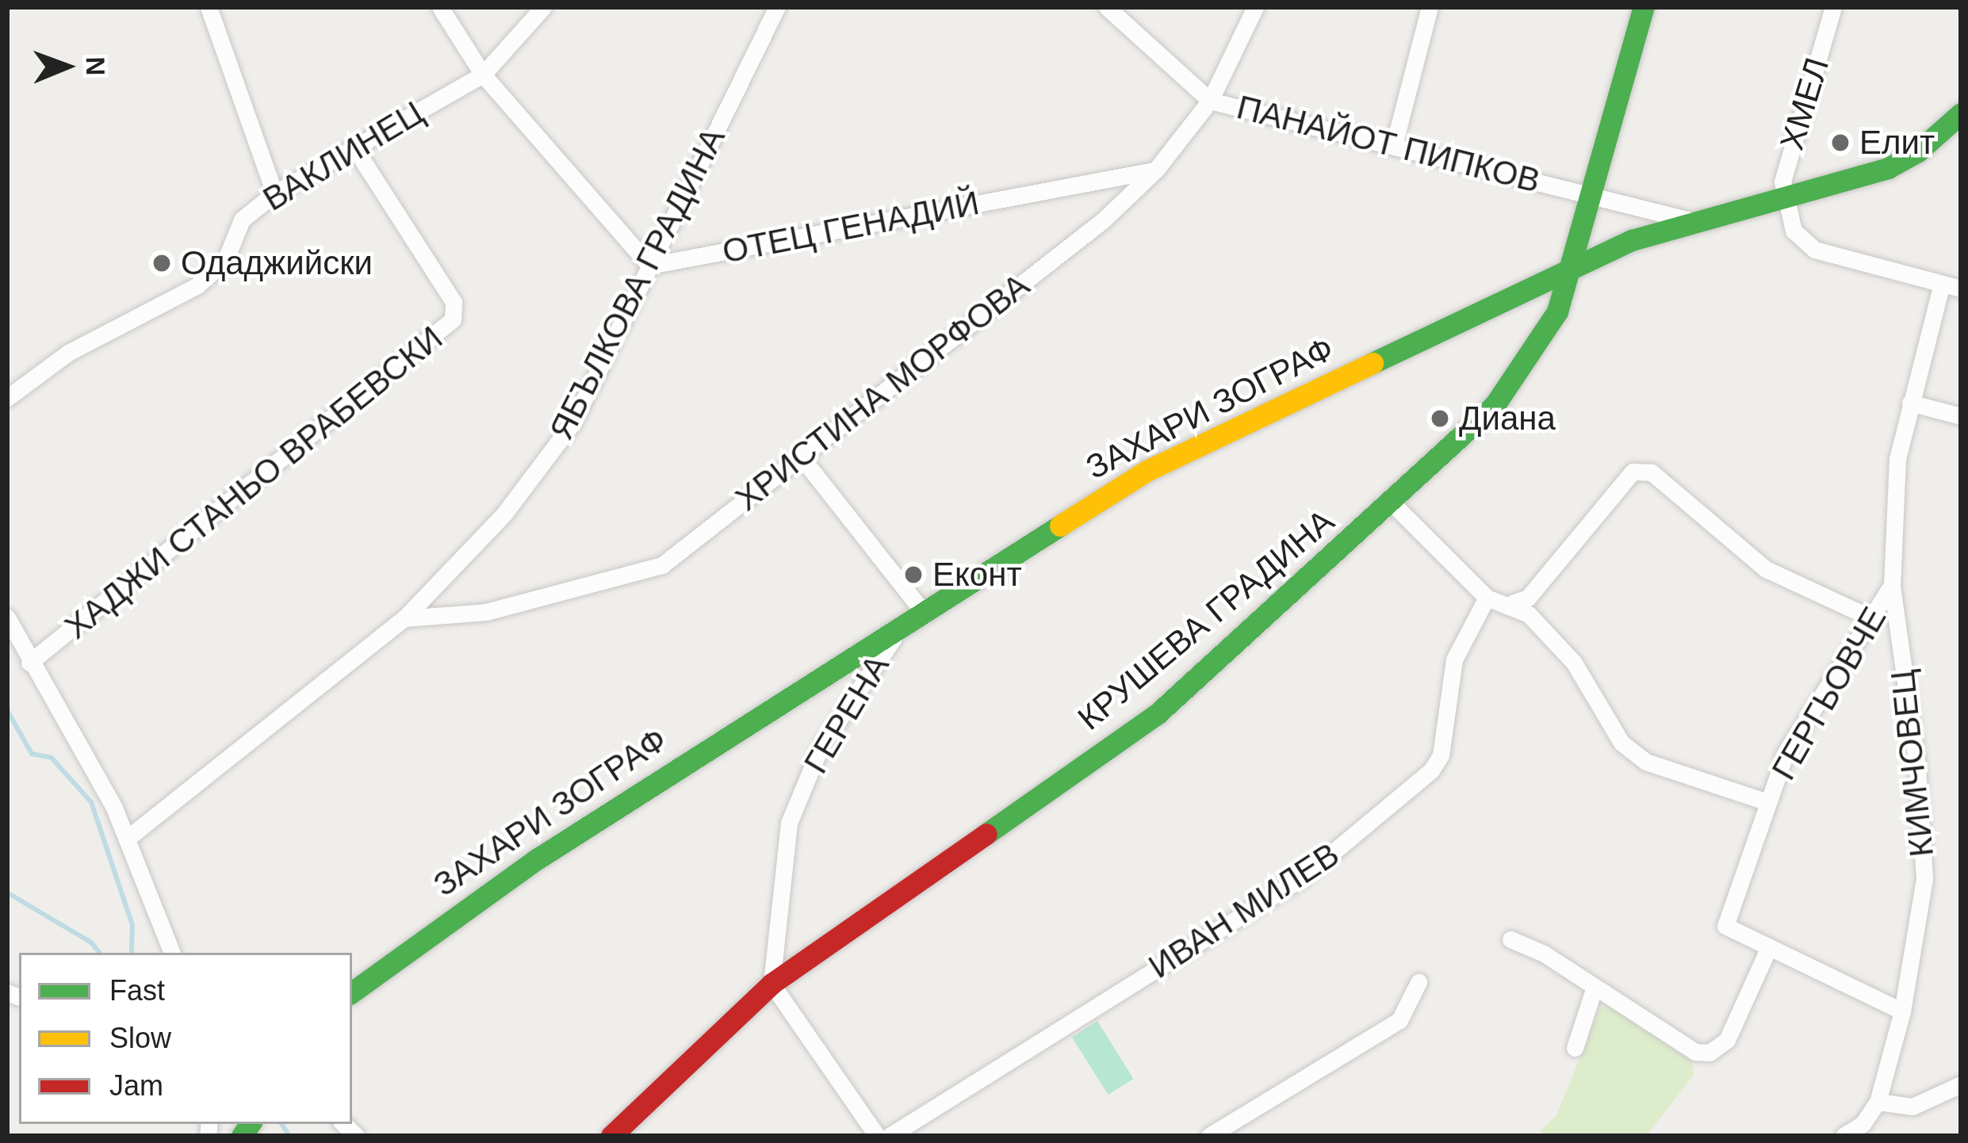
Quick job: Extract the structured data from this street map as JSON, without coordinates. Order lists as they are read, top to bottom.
{
  "streets": {
    "street": [
      "ХМЕЛ",
      "ПАНАЙОТ ПИПКОВ",
      "ВАКЛИНЕЦ",
      "ОТЕЦ ГЕНАДИЙ",
      "ЯБЪЛКОВА ГРАДИНА",
      "ХРИСТИНА МОРФОВА",
      "ЗАХАРИ ЗОГРАФ",
      "ХАДЖИ СТАНЬО ВРАБЕВСКИ",
      "КРУШЕВА ГРАДИНА",
      "ГЕРГЬОВЧЕ",
      "ГЕРЕНА",
      "КИМЧОВЕЦ",
      "ИВАН МИЛЕВ"
    ]
  },
  "crossings": [
    ["ХМЕЛ", "ЗАХАРИ ЗОГРАФ"],
    ["ПАНАЙОТ ПИПКОВ", "ХРИСТИНА МОРФОВА"],
    ["ПАНАЙОТ ПИПКОВ", "ЗАХАРИ ЗОГРАФ"],
    ["ПАНАЙОТ ПИПКОВ", "КРУШЕВА ГРАДИНА"],
    ["ВАКЛИНЕЦ", "ХАДЖИ СТАНЬО ВРАБЕВСКИ"],
    ["ОТЕЦ ГЕНАДИЙ", "ЯБЪЛКОВА ГРАДИНА"],
    ["ОТЕЦ ГЕНАДИЙ", "ХРИСТИНА МОРФОВА"],
    ["ЯБЪЛКОВА ГРАДИНА", "ХРИСТИНА МОРФОВА"],
    ["ЗАХАРИ ЗОГРАФ", "КРУШЕВА ГРАДИНА"],
    ["ЗАХАРИ ЗОГРАФ", "ГЕРЕНА"],
    ["КРУШЕВА ГРАДИНА", "ГЕРЕНА"],
    ["ГЕРГЬОВЧЕ", "КИМЧОВЕЦ"]
  ],
  "places": [
    "Елит",
    "Одаджийски",
    "Диана",
    "Еконт"
  ],
  "legend": ["Fast", "Slow", "Jam"],
  "north": "right"
}
